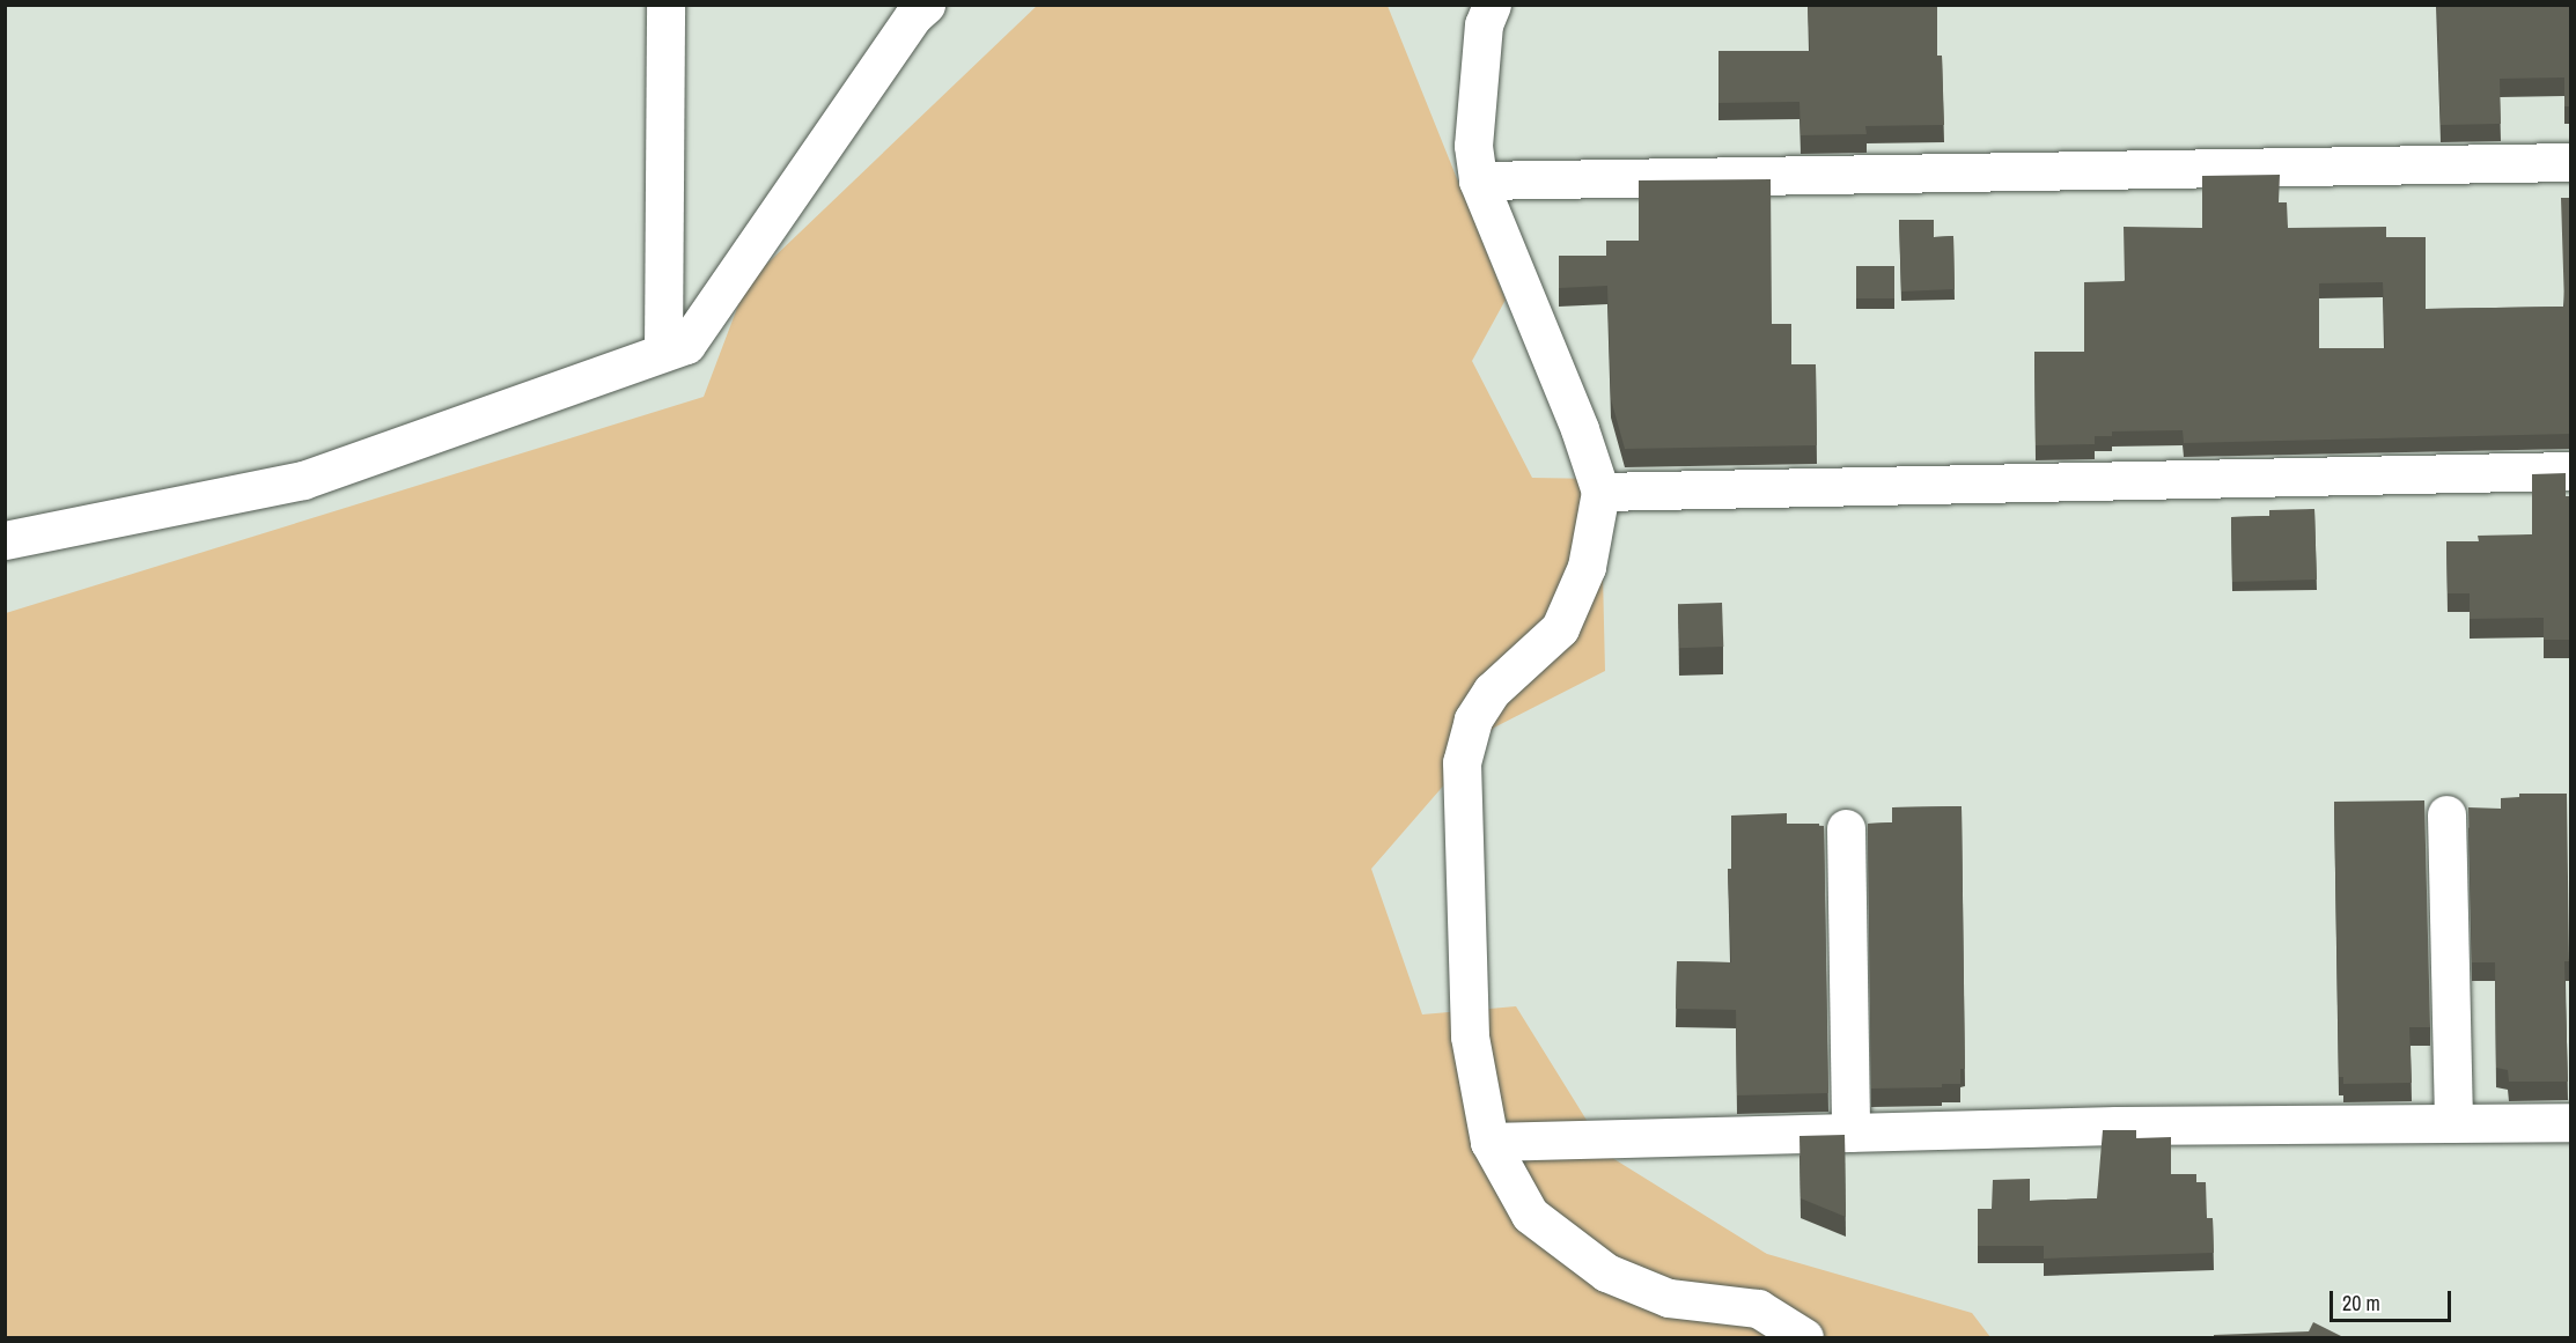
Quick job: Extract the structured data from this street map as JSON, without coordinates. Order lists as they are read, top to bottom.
{
  "scale_bar": "20 m"
}
